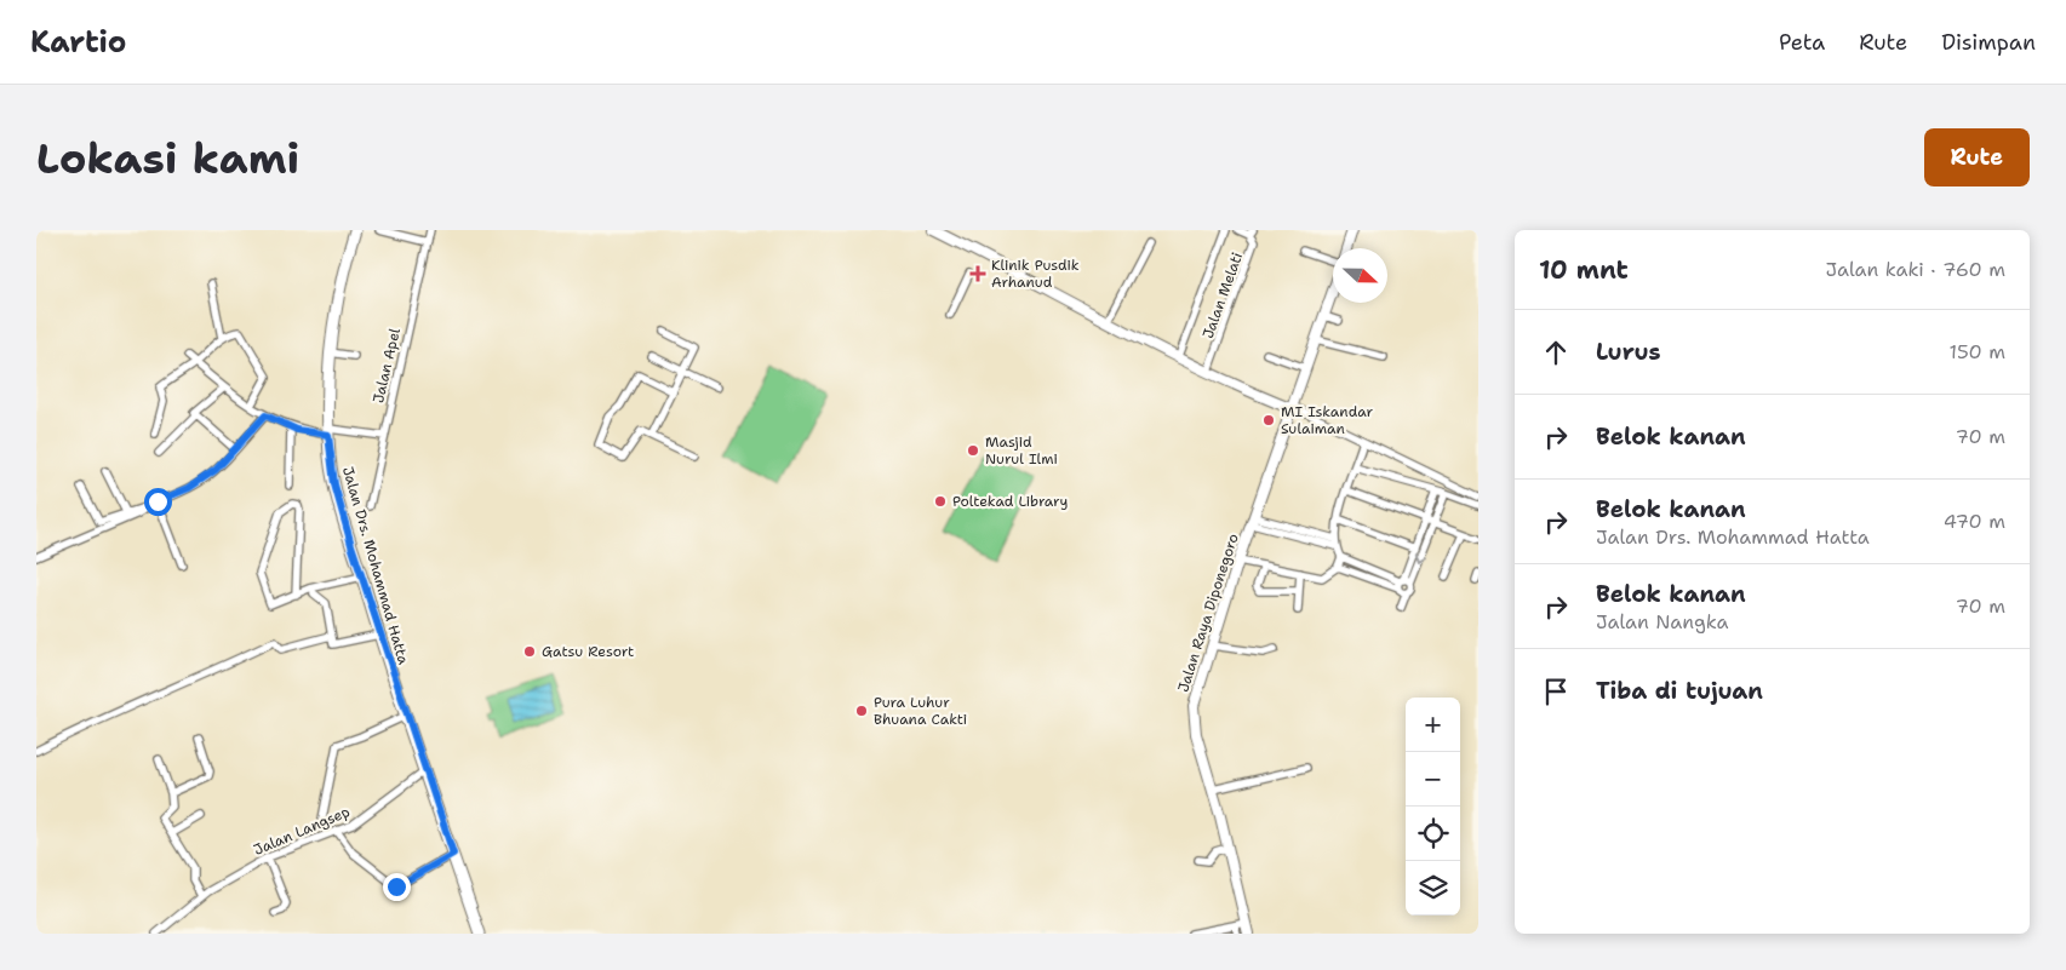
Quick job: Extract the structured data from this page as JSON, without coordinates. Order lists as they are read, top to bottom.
{
  "streets": {
    "main road": ["Jalan Drs. Mohammad Hatta"],
    "street": [
      "Jalan Melati",
      "Jalan Apel",
      "Jalan Raya Diponegoro",
      "Jalan Langsep"
    ]
  },
  "crossings": [
    ["Jalan Drs. Mohammad Hatta", "Jalan Langsep"]
  ],
  "places": {
    "health": ["Klinik Pusdik Arhanud"],
    "other": [
      "MI Iskandar Sulaiman",
      "Masjid Nurul Ilmi",
      "Poltekad Library",
      "Gatsu Resort",
      "Pura Luhur Bhuana Cakti"
    ]
  },
  "north": "right",
  "page": {
    "header": "Kartio",
    "nav": ["Peta", "Rute", "Disimpan"],
    "buttons": "Rute",
    "title": "Lokasi kami",
    "heading": ["10 mnt", "Jalan kaki · 760 m"],
    "list": [
      ["Lurus", "150 m"],
      ["Belok kanan", "70 m"],
      ["Belok kanan", "Jalan Drs. Mohammad Hatta", "470 m"],
      ["Belok kanan", "Jalan Nangka", "70 m"],
      "Tiba di tujuan"
    ],
    "map_buttons": ["+", "−"]
  }
}
